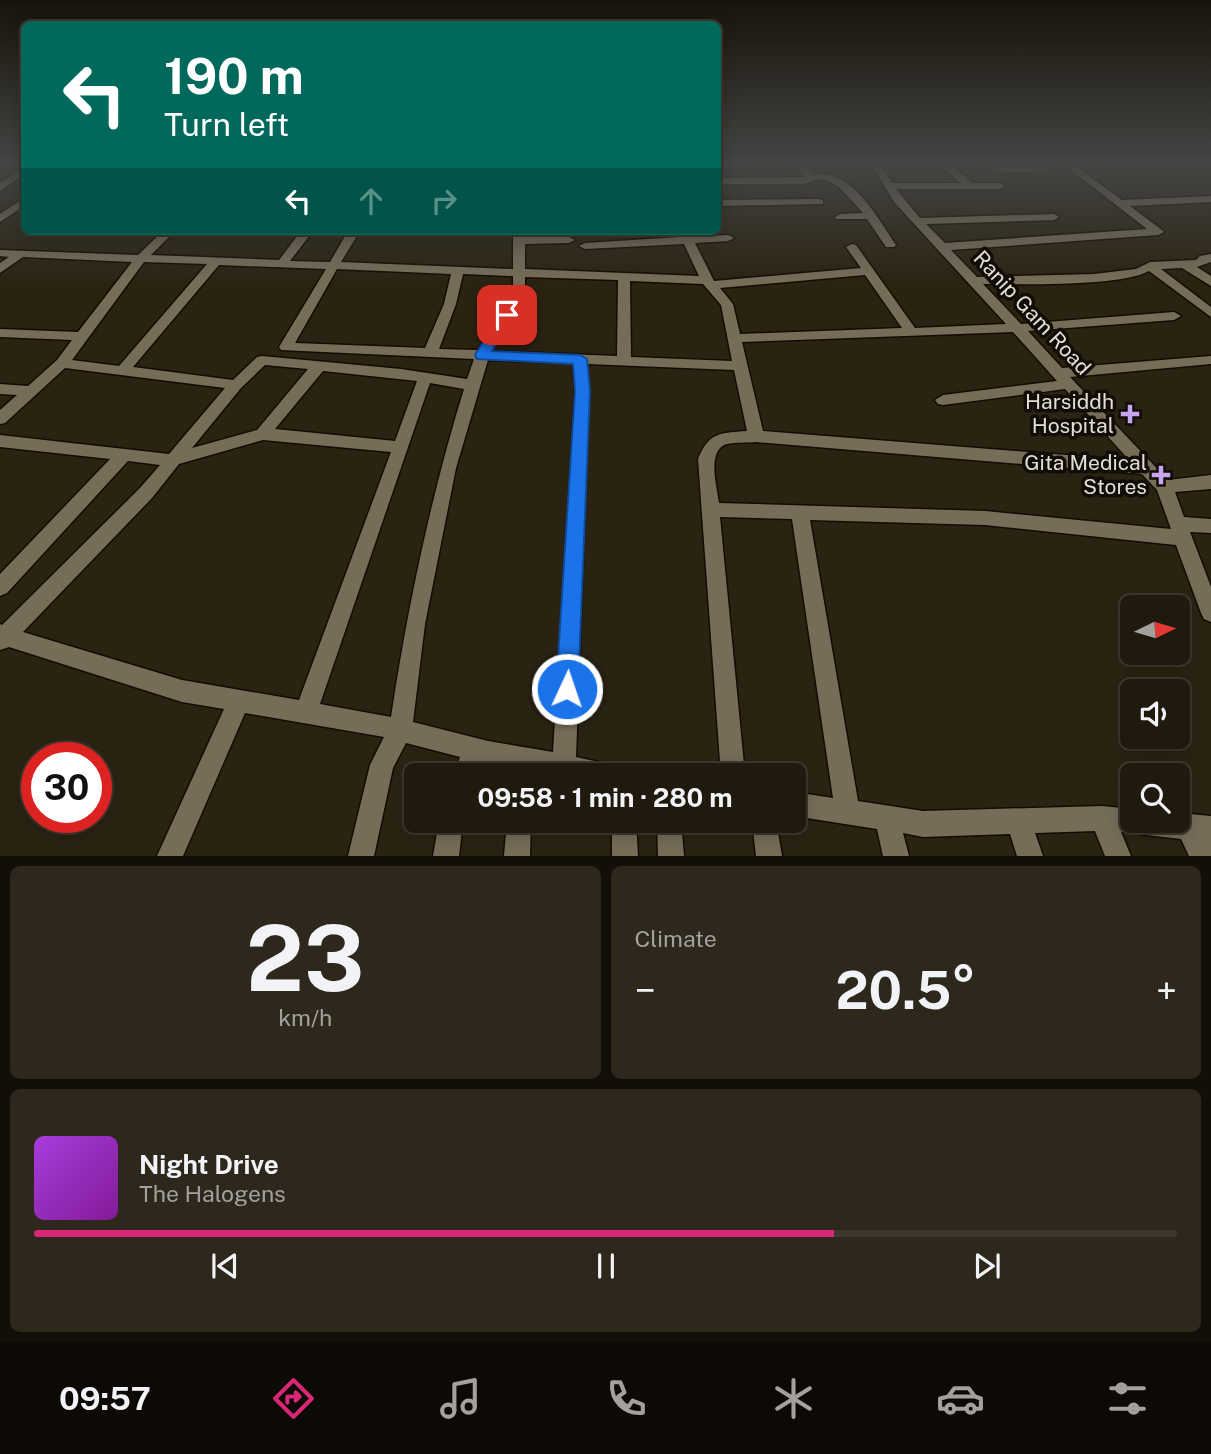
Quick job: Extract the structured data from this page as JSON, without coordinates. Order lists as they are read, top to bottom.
{
  "streets": {
    "street": ["Ranip Gam Road"]
  },
  "places": {
    "health": ["Harsiddh Hospital", "Gita Medical Stores"]
  },
  "north": "right",
  "page": {
    "turn": ["190 m", "Turn left"],
    "limit": "30",
    "trip": "09:58 · 1 min · 280 m",
    "tile": [
      ["23", "km/h"],
      "Climate"
    ],
    "heat": ["−", "20.5°", "+"],
    "song": ["Night Drive", "The Halogens"],
    "tabs": "09:57"
  }
}
